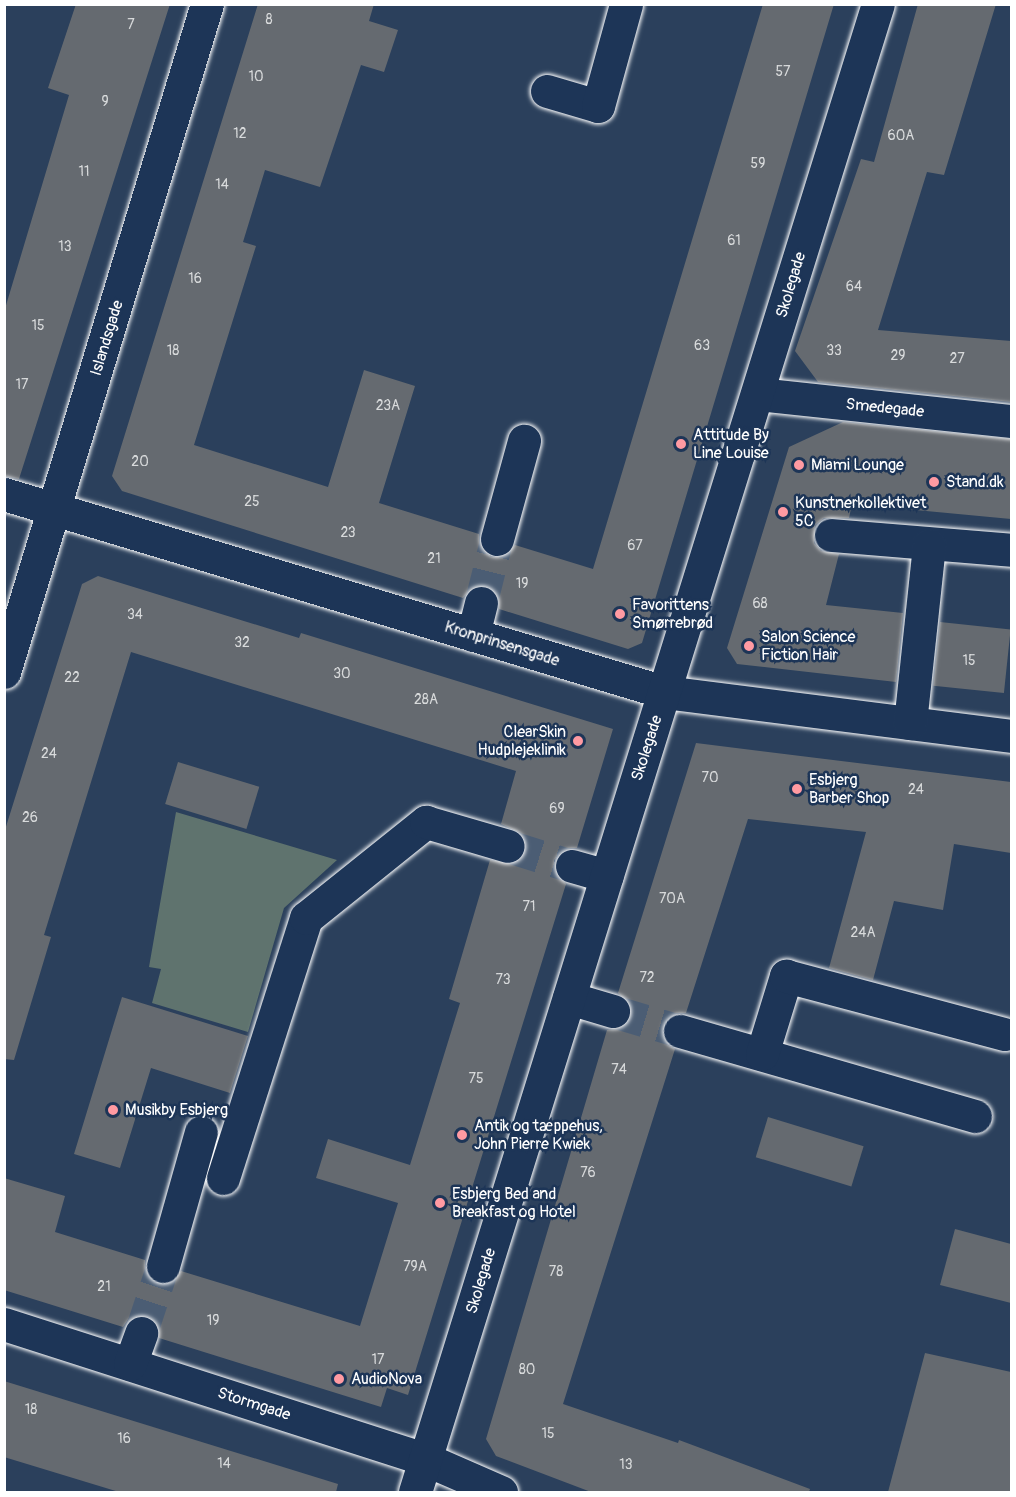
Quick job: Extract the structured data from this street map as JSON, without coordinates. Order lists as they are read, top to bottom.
{
  "streets": {
    "street": [
      "Skolegade",
      "Islandsgade",
      "Smedegade",
      "Kronprinsensgade",
      "Stormgade"
    ]
  },
  "crossings": [
    ["Skolegade", "Smedegade"],
    ["Skolegade", "Kronprinsensgade"],
    ["Skolegade", "Stormgade"],
    ["Islandsgade", "Kronprinsensgade"]
  ],
  "places": [
    "Attitude By Line Louise",
    "Miami Lounge",
    "Stand.dk",
    "Kunstnerkollektivet 5C",
    "Favorittens Smørrebrød",
    "Salon Science Fiction Hair",
    "ClearSkin Hudplejeklinik",
    "Esbjerg Barber Shop",
    "Musikby Esbjerg",
    "Antik og tæppehus, John Pierre Kwiek",
    "Esbjerg Bed and Breakfast og Hotel",
    "AudioNova"
  ],
  "house_numbers": [
    "8",
    "7",
    "57",
    "10",
    "9",
    "12",
    "60A",
    "59",
    "11",
    "14",
    "61",
    "13",
    "16",
    "64",
    "15",
    "63",
    "18",
    "33",
    "29",
    "27",
    "17",
    "23A",
    "20",
    "25",
    "23",
    "67",
    "21",
    "19",
    "68",
    "34",
    "32",
    "15",
    "30",
    "22",
    "28A",
    "24",
    "70",
    "24",
    "69",
    "26",
    "70A",
    "71",
    "24A",
    "72",
    "73",
    "74",
    "75",
    "76",
    "79A",
    "78",
    "21",
    "19",
    "17",
    "80",
    "18",
    "15",
    "16",
    "14",
    "13"
  ]
}
